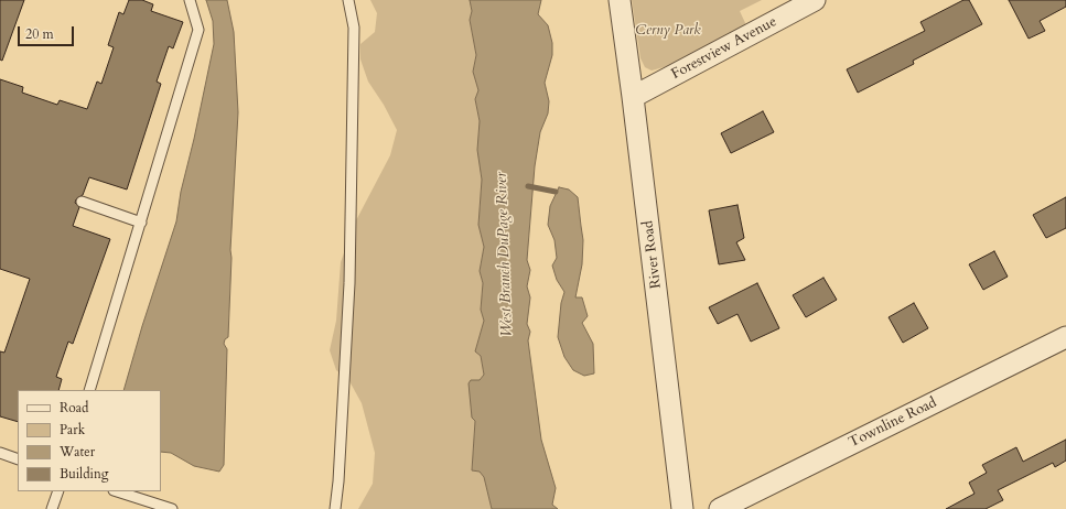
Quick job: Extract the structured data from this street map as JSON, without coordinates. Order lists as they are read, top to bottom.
{
  "streets": {
    "street": ["Forestview Avenue", "River Road", "Townline Road"]
  },
  "crossings": [
    ["Forestview Avenue", "River Road"]
  ],
  "water": ["West Branch DuPage River"],
  "parks": ["Cerny Park"],
  "legend": [
    "Road",
    "Park",
    "Water",
    "Building"
  ],
  "scale_bar": "20 m"
}
